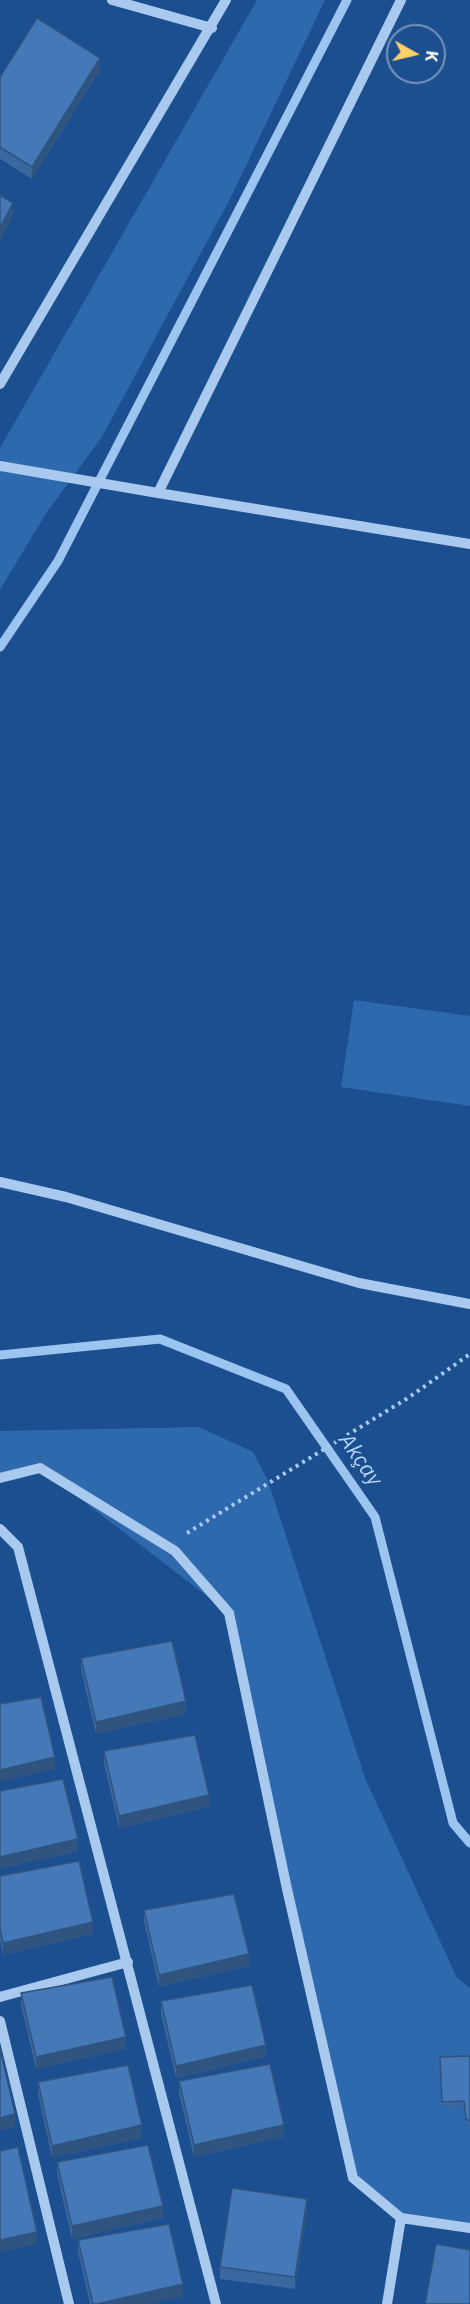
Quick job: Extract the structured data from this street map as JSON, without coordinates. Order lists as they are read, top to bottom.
{
  "water": ["Akçay"],
  "north": "right"
}
